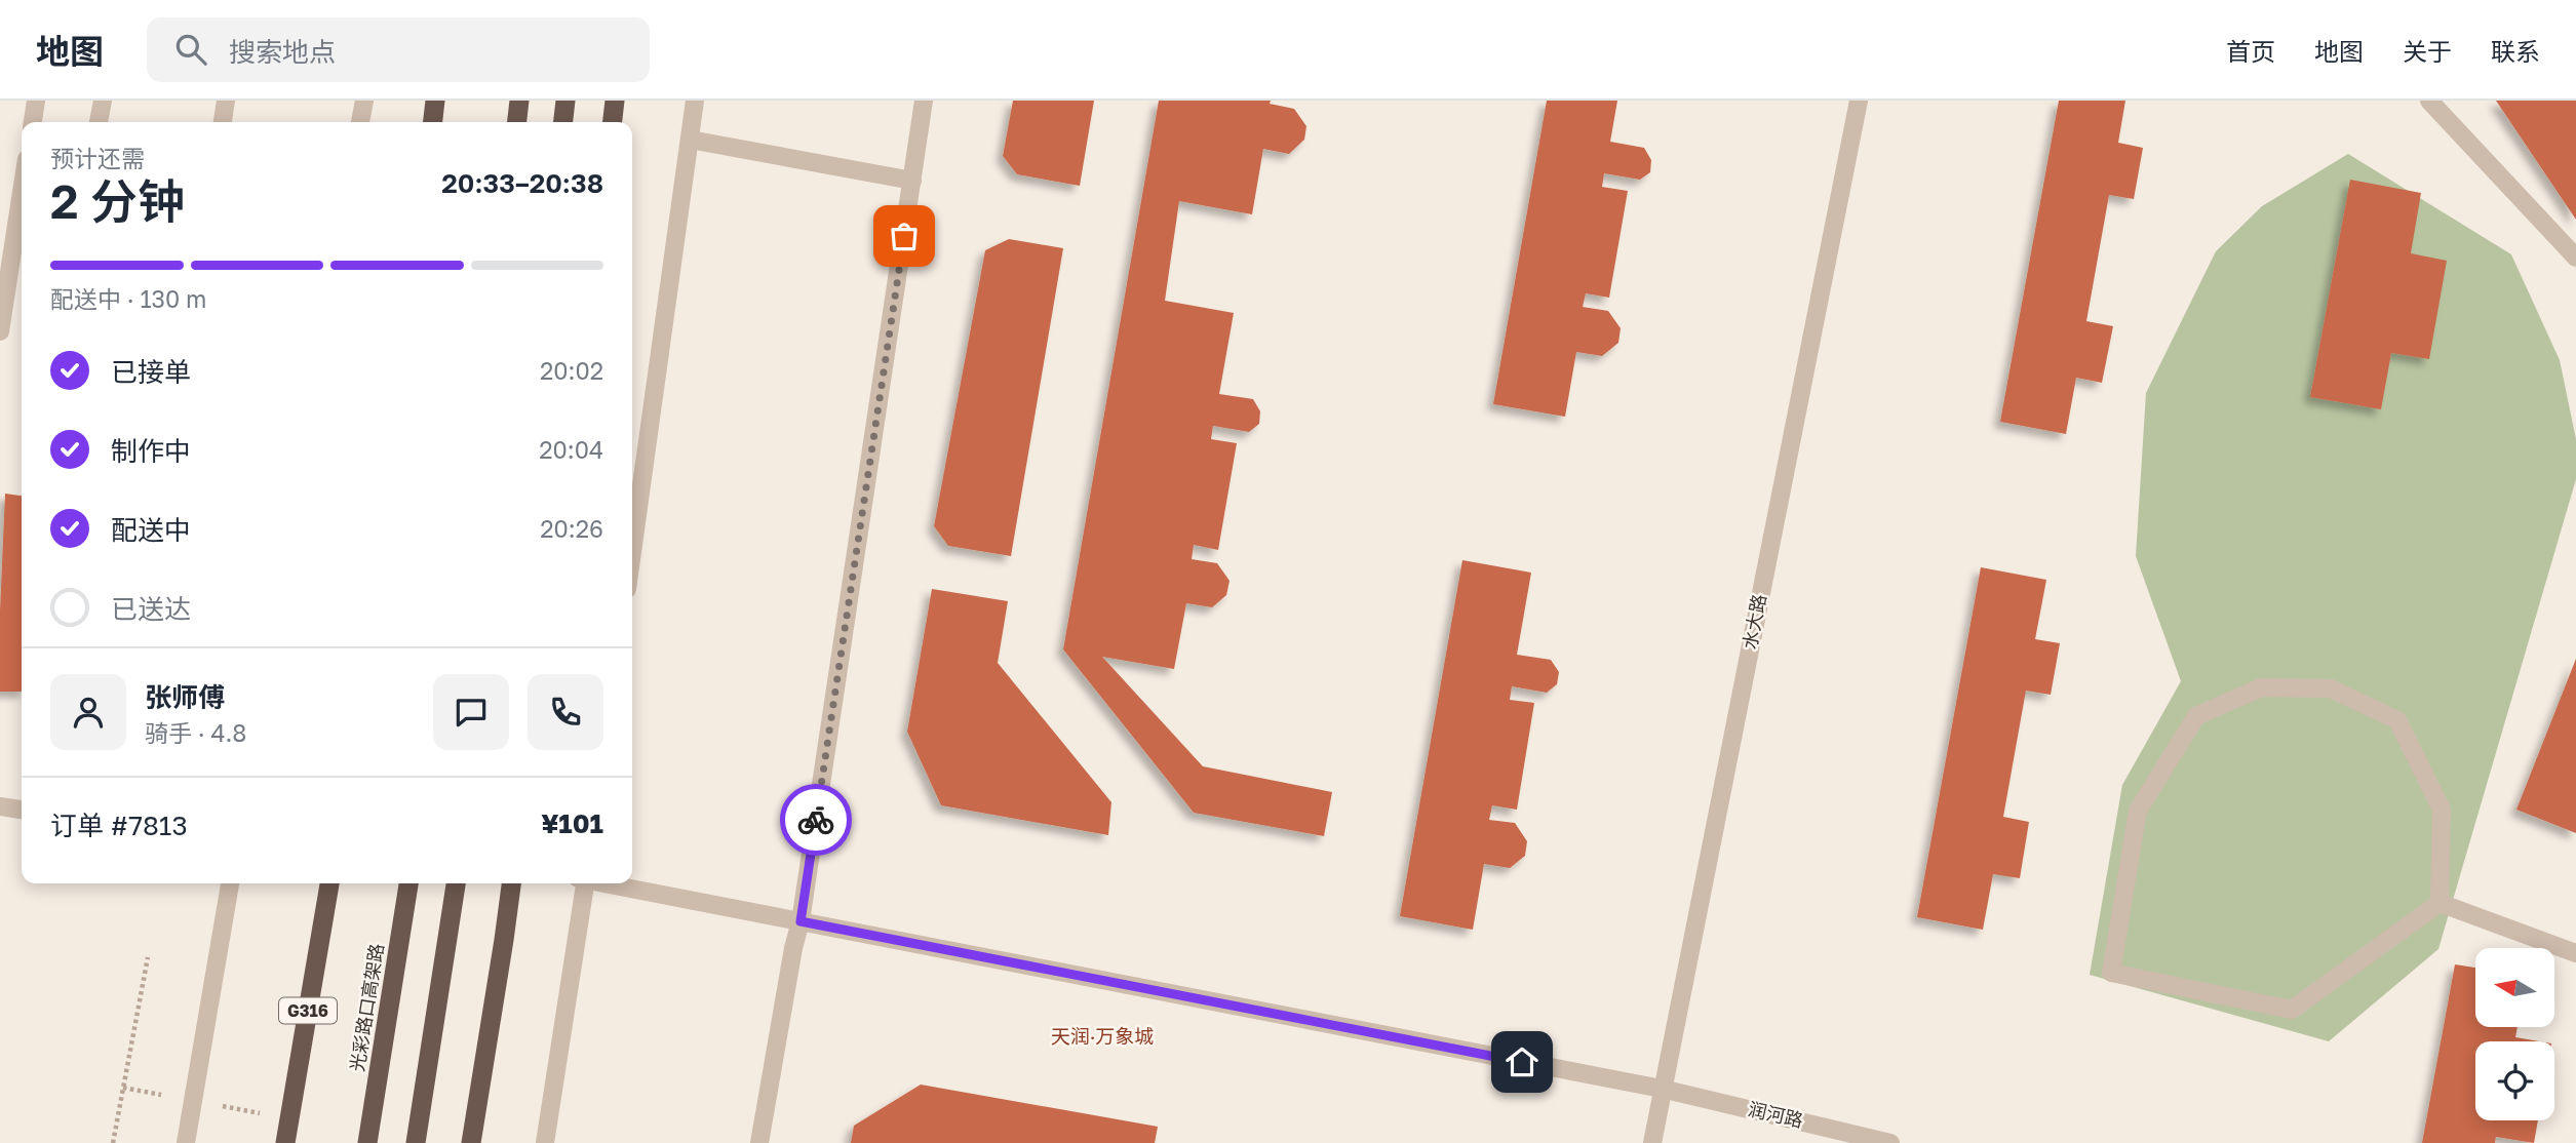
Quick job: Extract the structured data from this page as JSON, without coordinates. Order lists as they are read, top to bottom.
{
  "streets": {
    "highway": ["光彩路口高架路", "G316"],
    "street": ["水大路", "润河路"]
  },
  "crossings": [
    ["水大路", "润河路"]
  ],
  "districts": ["天润·万象城"],
  "north": "left",
  "page": {
    "header": "地图",
    "search": "搜索地点",
    "nav": [
      "首页",
      "地图",
      "关于",
      "联系"
    ],
    "heading": ["2 分钟", "预计还需", "20:33–20:38"],
    "panel": [
      "张师傅",
      "骑手 · 4.8",
      "订单 #7813",
      "¥101"
    ],
    "bar": "配送中 · 130 m",
    "list": [
      ["已接单", "20:02"],
      ["制作中", "20:04"],
      ["配送中", "20:26"],
      "已送达"
    ]
  }
}
